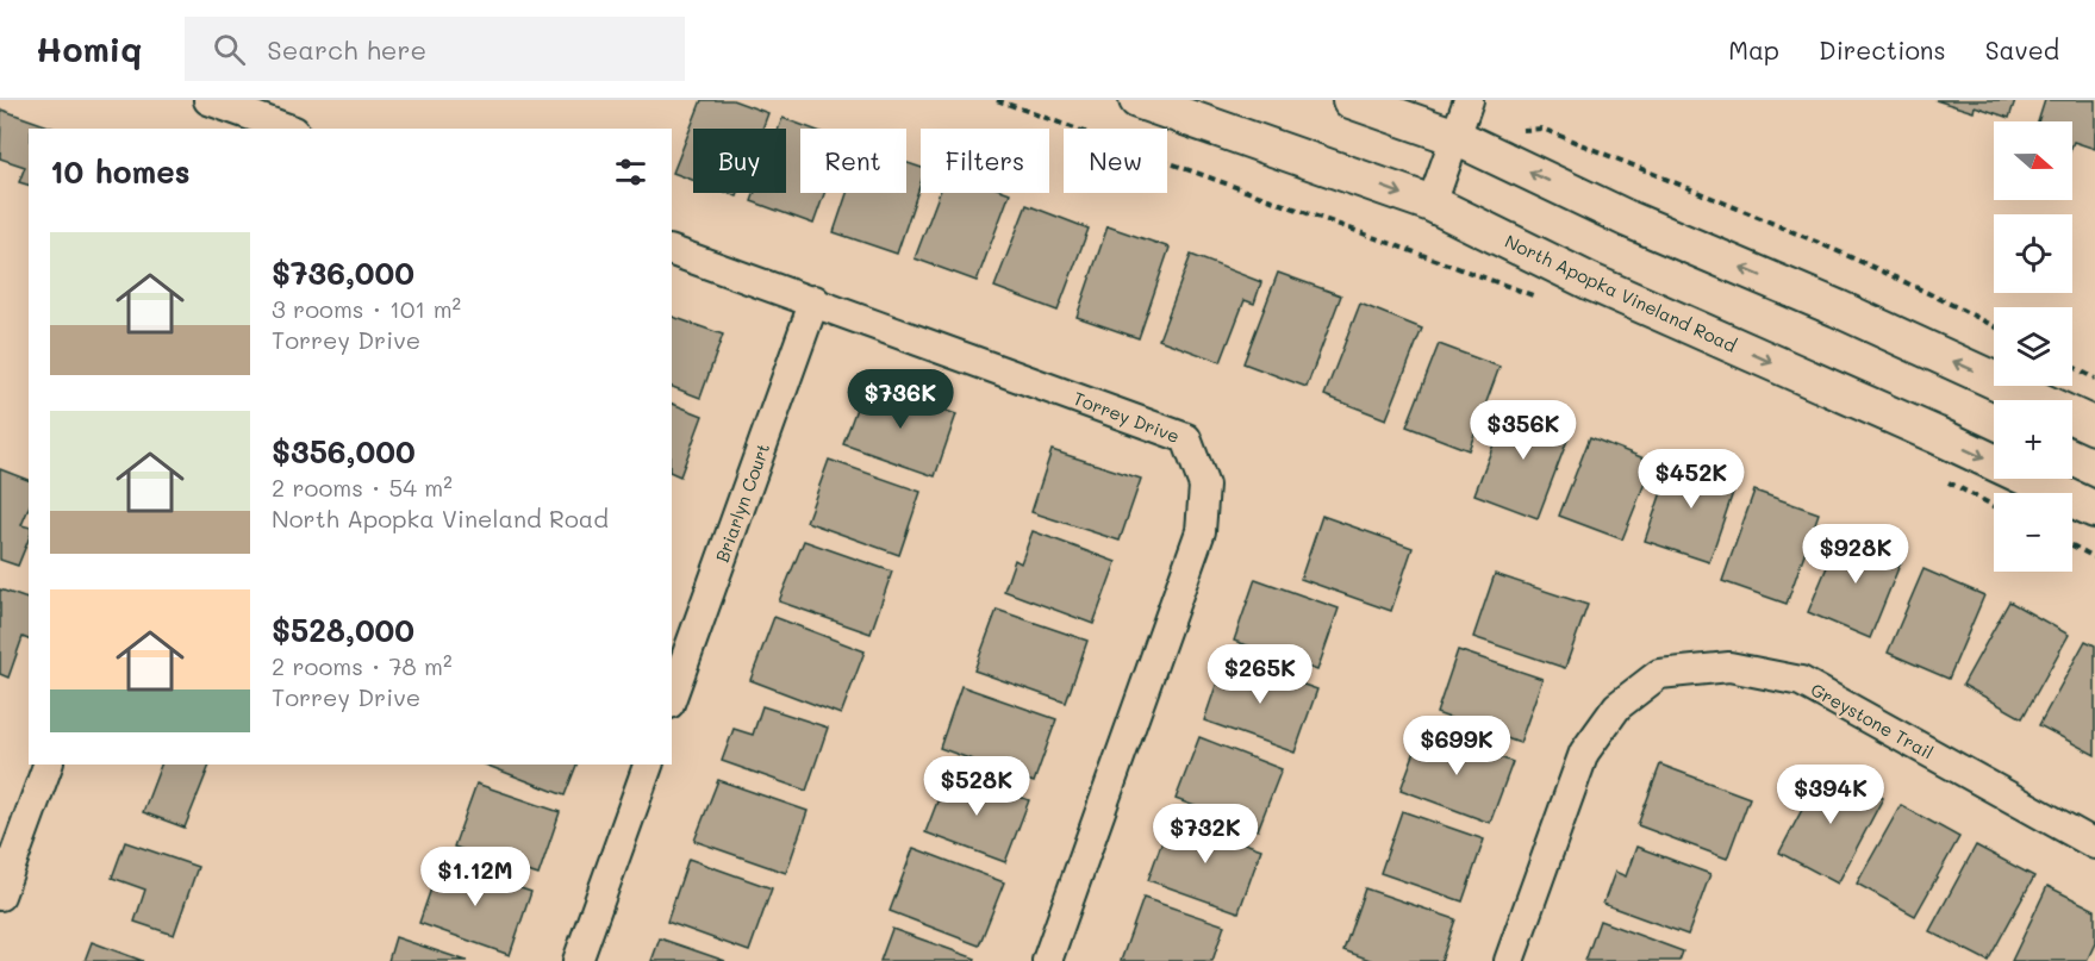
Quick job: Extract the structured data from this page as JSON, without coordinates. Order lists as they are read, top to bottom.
{
  "streets": {
    "street": [
      "North Apopka Vineland Road",
      "Torrey Drive",
      "Briarlyn Court",
      "Greystone Trail"
    ]
  },
  "crossings": [
    ["Torrey Drive", "Briarlyn Court"]
  ],
  "north": "right",
  "page": {
    "header": "Homiq",
    "search": "Search here",
    "nav": ["Map", "Directions", "Saved"],
    "map_buttons": ["+", "−"],
    "chip": [
      "Buy",
      "Rent",
      "Filters",
      "New"
    ],
    "heading": "10 homes",
    "list": [
      {
        "name": "$736,000",
        "note": "3 rooms · 101 m² · Torrey Drive"
      },
      {
        "name": "$356,000",
        "note": "2 rooms · 54 m² · North Apopka Vineland Road"
      },
      {
        "name": "$528,000",
        "note": "2 rooms · 78 m² · Torrey Drive"
      }
    ],
    "price": [
      "$736K",
      "$356K",
      "$452K",
      "$928K",
      "$265K",
      "$699K",
      "$528K",
      "$394K",
      "$732K",
      "$1.12M"
    ]
  }
}
